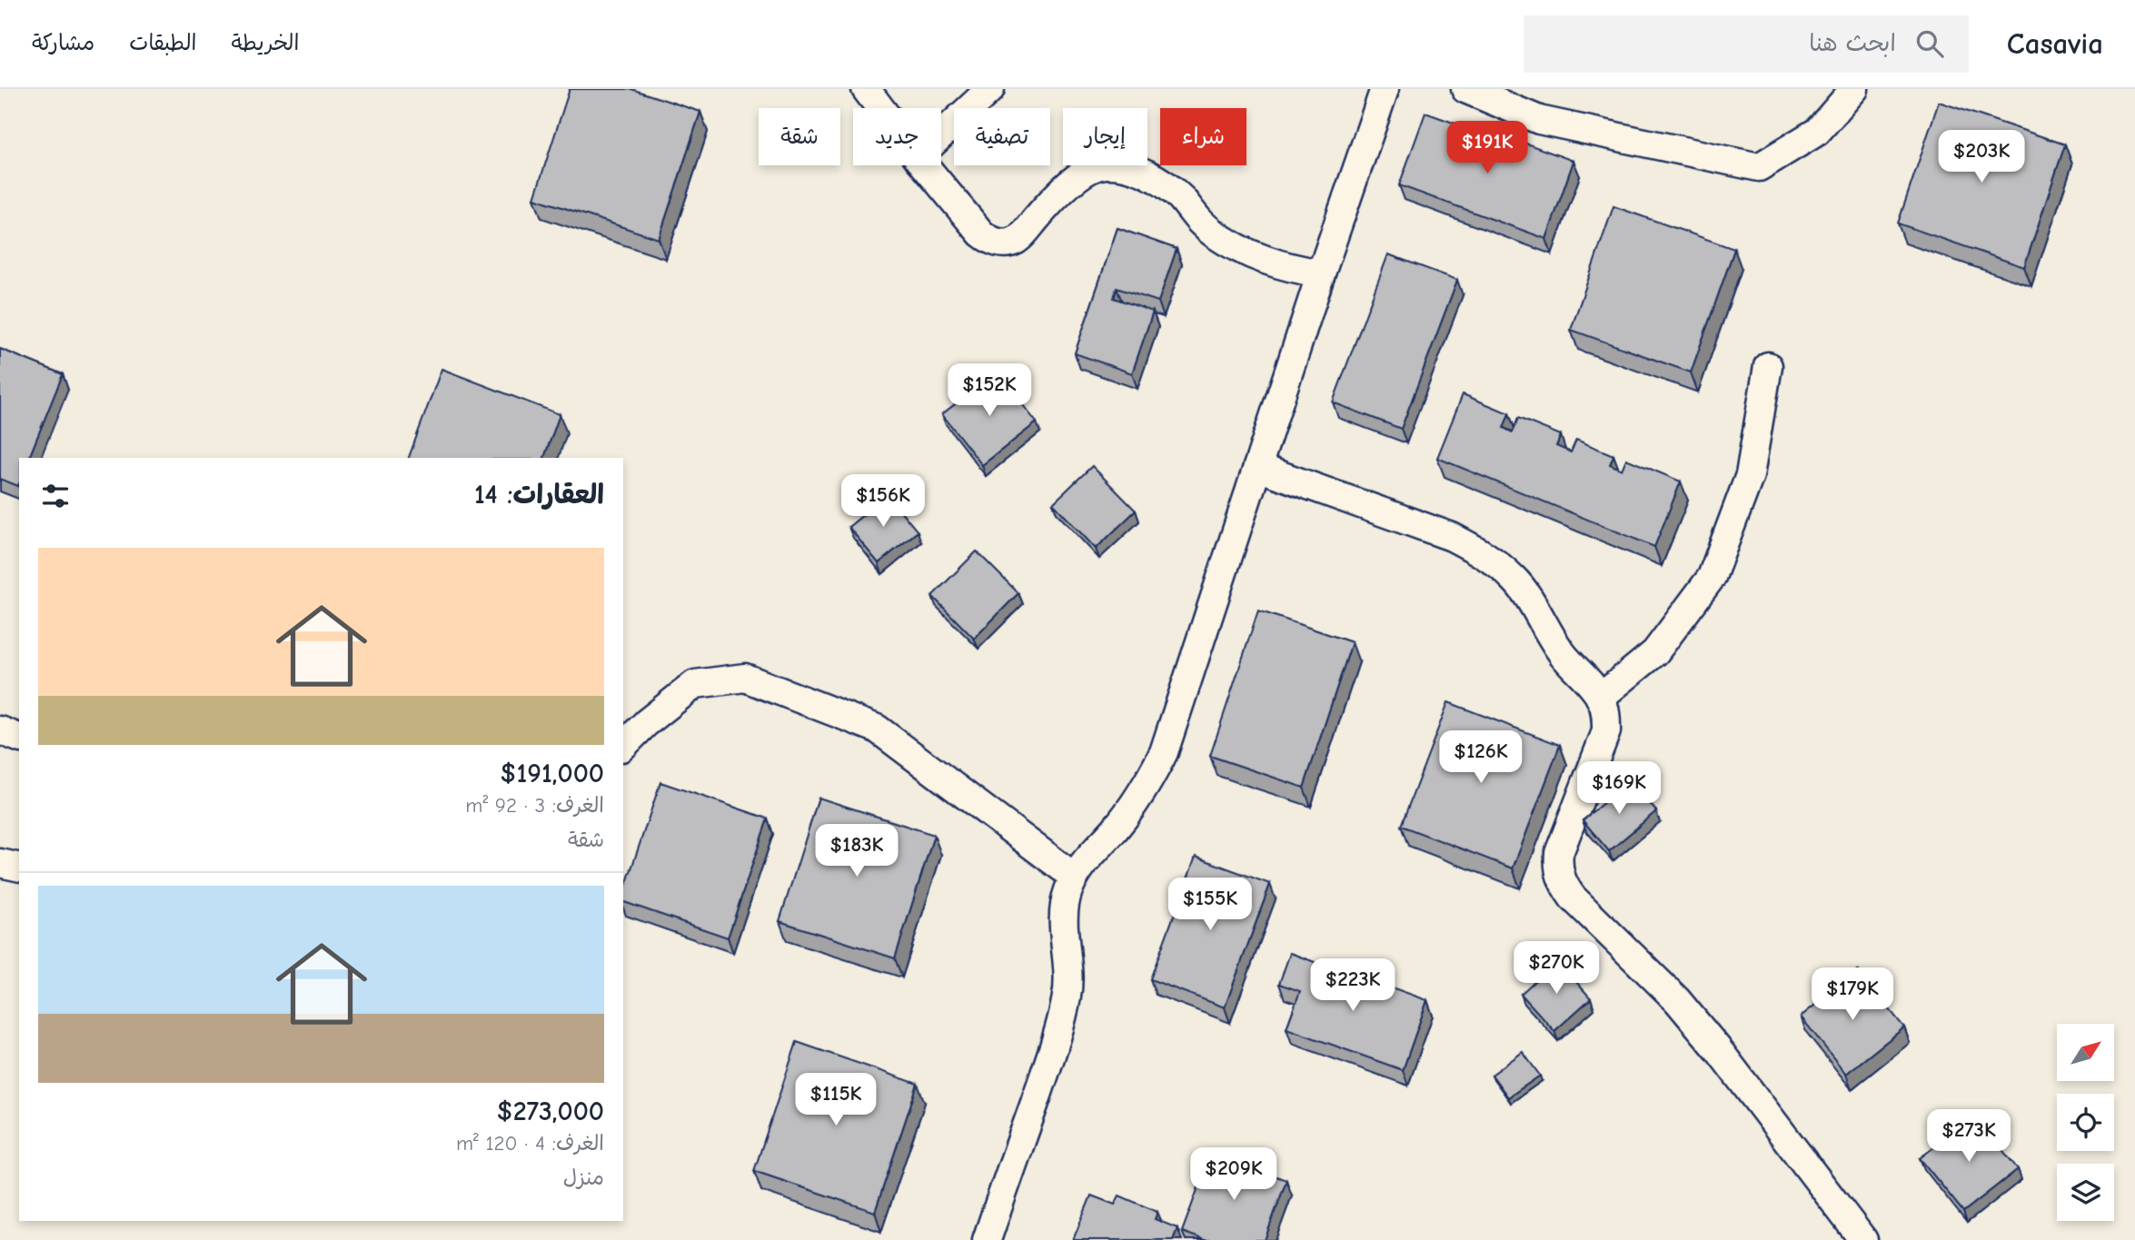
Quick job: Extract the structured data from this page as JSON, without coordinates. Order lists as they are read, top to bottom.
{
  "north": "top right",
  "page": {
    "header": "Casavia",
    "search": "ابحث هنا",
    "nav": ["الخريطة", "الطبقات", "مشاركة"],
    "chip": [
      "شراء",
      "إيجار",
      "تصفية",
      "جديد",
      "شقة"
    ],
    "price": [
      "$191K",
      "$203K",
      "$152K",
      "$156K",
      "$126K",
      "$169K",
      "$183K",
      "$155K",
      "$270K",
      "$223K",
      "$179K",
      "$115K",
      "$273K",
      "$209K"
    ],
    "heading": "العقارات: 14",
    "list": [
      {
        "name": "$191,000",
        "note": "الغرف: 3 · 92 m² · شقة"
      },
      {
        "name": "$273,000",
        "note": "الغرف: 4 · 120 m² · منزل"
      }
    ]
  }
}
